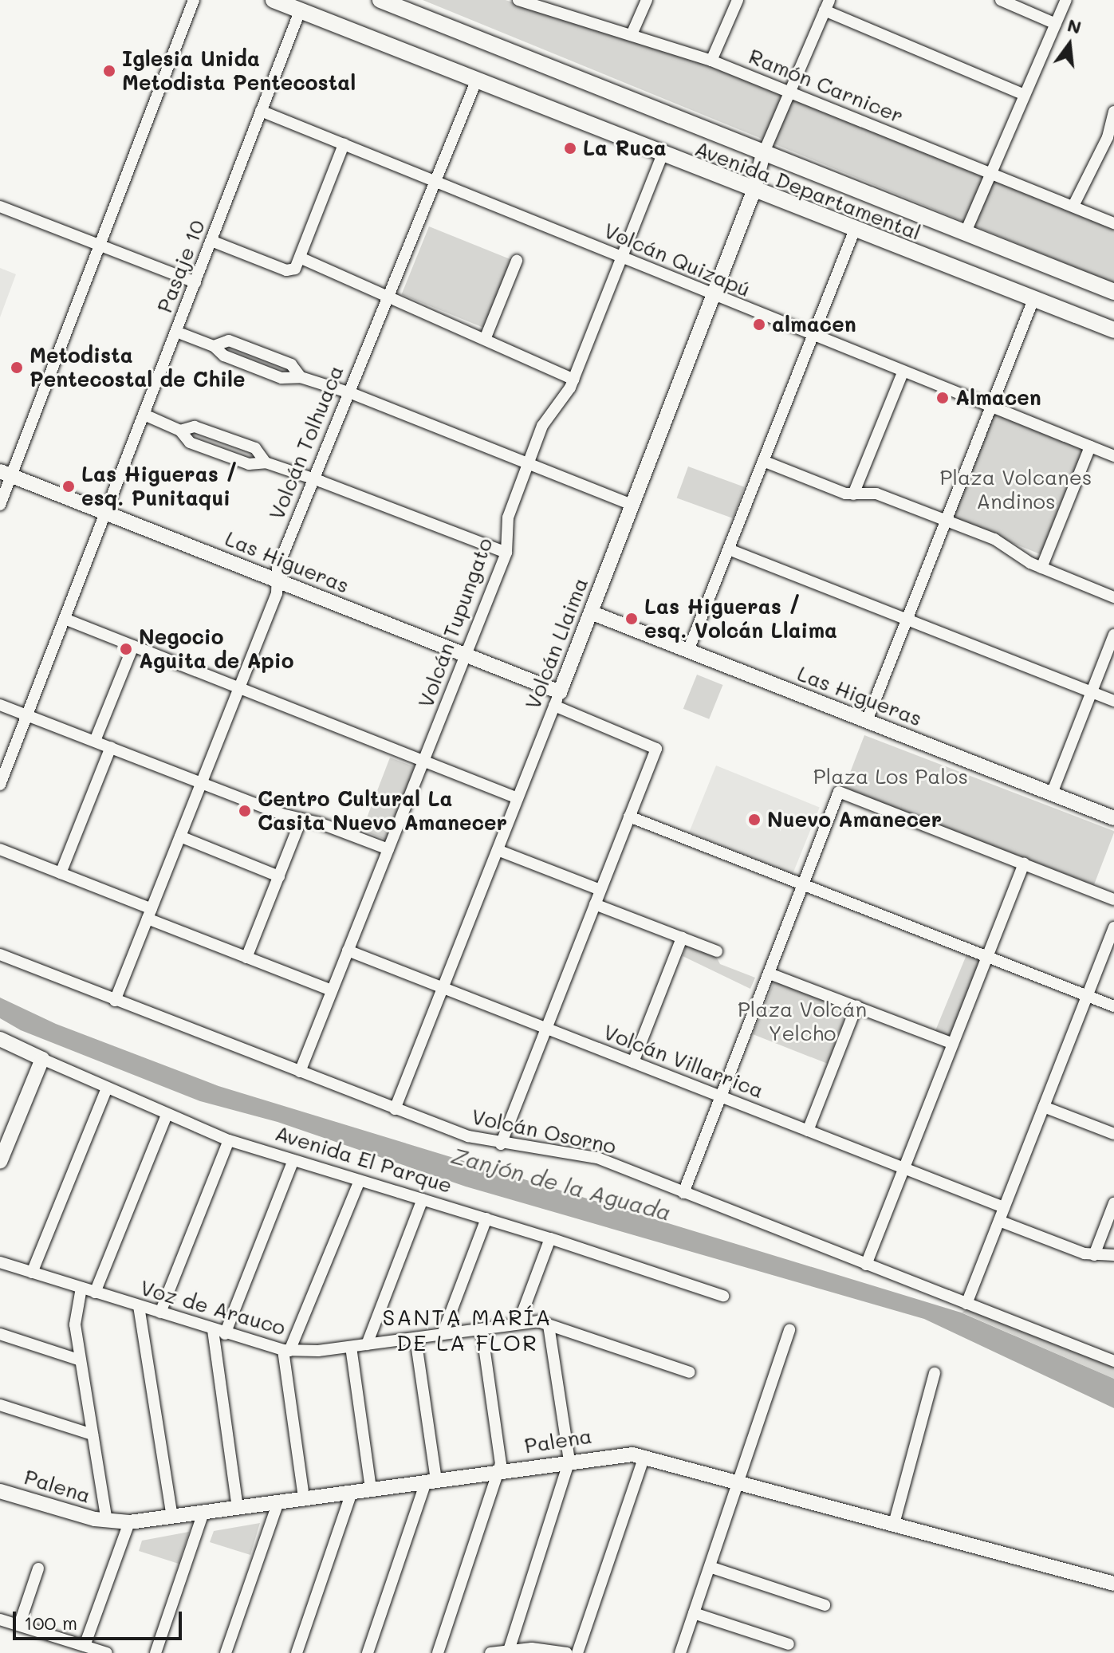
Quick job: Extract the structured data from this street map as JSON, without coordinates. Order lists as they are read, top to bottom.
{
  "streets": {
    "main road": ["Avenida Departamental"],
    "street": [
      "Ramón Carnicer",
      "Volcán Quizapú",
      "Pasaje 10",
      "Volcán Tolhuaca",
      "Las Higueras",
      "Volcán Tupungato",
      "Volcán Llaima",
      "Volcán Villarrica",
      "Volcán Osorno",
      "Avenida El Parque",
      "Voz de Arauco",
      "Palena"
    ]
  },
  "crossings": [
    ["Avenida Departamental", "Pasaje 10"],
    ["Avenida Departamental", "Volcán Tolhuaca"],
    ["Avenida Departamental", "Volcán Tupungato"],
    ["Avenida Departamental", "Volcán Llaima"],
    ["Volcán Quizapú", "Pasaje 10"],
    ["Volcán Quizapú", "Volcán Tolhuaca"],
    ["Volcán Quizapú", "Volcán Tupungato"],
    ["Volcán Quizapú", "Volcán Llaima"],
    ["Pasaje 10", "Las Higueras"],
    ["Volcán Tolhuaca", "Las Higueras"],
    ["Volcán Tolhuaca", "Volcán Osorno"],
    ["Las Higueras", "Volcán Tupungato"],
    ["Las Higueras", "Volcán Llaima"],
    ["Volcán Tupungato", "Volcán Villarrica"],
    ["Volcán Tupungato", "Volcán Osorno"],
    ["Volcán Llaima", "Volcán Villarrica"],
    ["Volcán Llaima", "Volcán Osorno"]
  ],
  "districts": ["SANTA MARÍA DE LA FLOR"],
  "water": ["Zanjón de la Aguada"],
  "parks": ["Plaza Volcanes Andinos", "Plaza Los Palos", "Plaza Volcán Yelcho"],
  "places": [
    "Iglesia Unida Metodista Pentecostal",
    "La Ruca",
    "almacen",
    "Metodista Pentecostal de Chile",
    "Almacen",
    "Las Higueras / esq. Punitaqui",
    "Las Higueras / esq. Volcán Llaima",
    "Negocio Aguita de Apio",
    "Centro Cultural La Casita Nuevo Amanecer",
    "Nuevo Amanecer"
  ],
  "scale_bar": "100 m",
  "north": "top"
}
